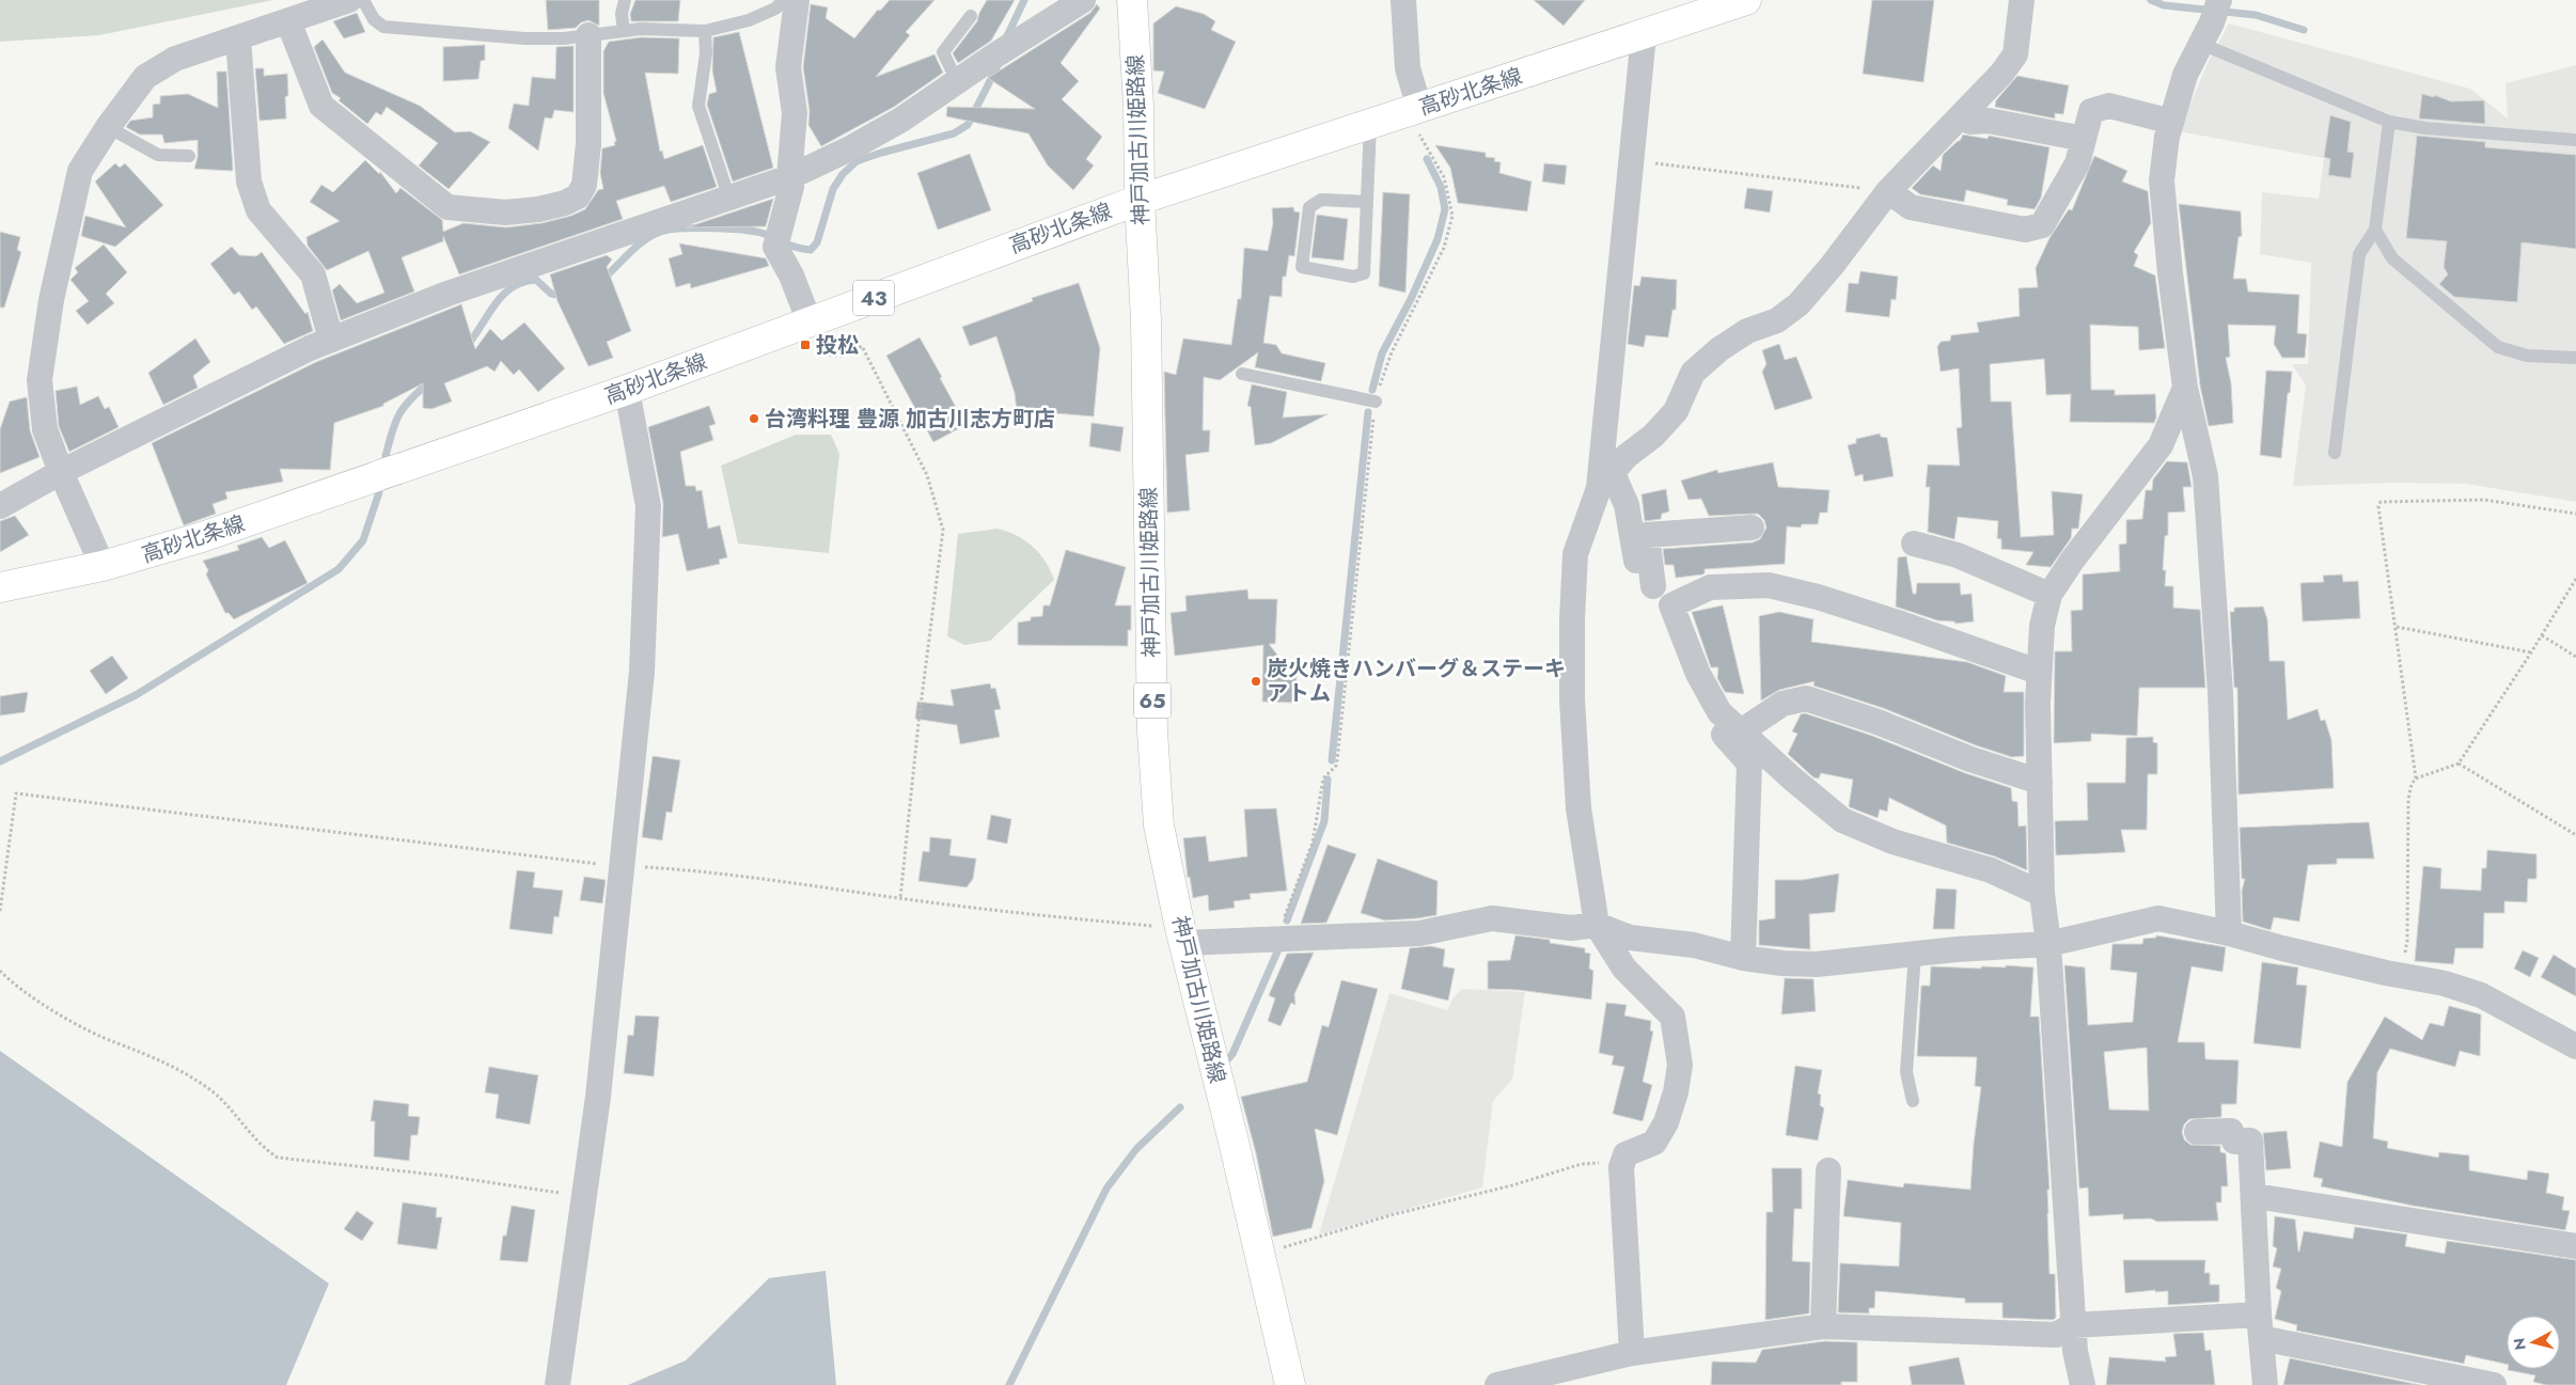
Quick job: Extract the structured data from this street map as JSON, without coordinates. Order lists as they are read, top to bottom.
{
  "streets": {
    "main road": [
      "高砂北条線",
      "神戸加古川姫路線",
      "43",
      "65"
    ]
  },
  "crossings": [
    ["高砂北条線", "神戸加古川姫路線"]
  ],
  "places": {
    "transit": ["投松"],
    "other": ["台湾料理 豊源 加古川志方町店", "炭火焼きハンバーグ＆ステーキ アトム"]
  },
  "north": "left"
}
